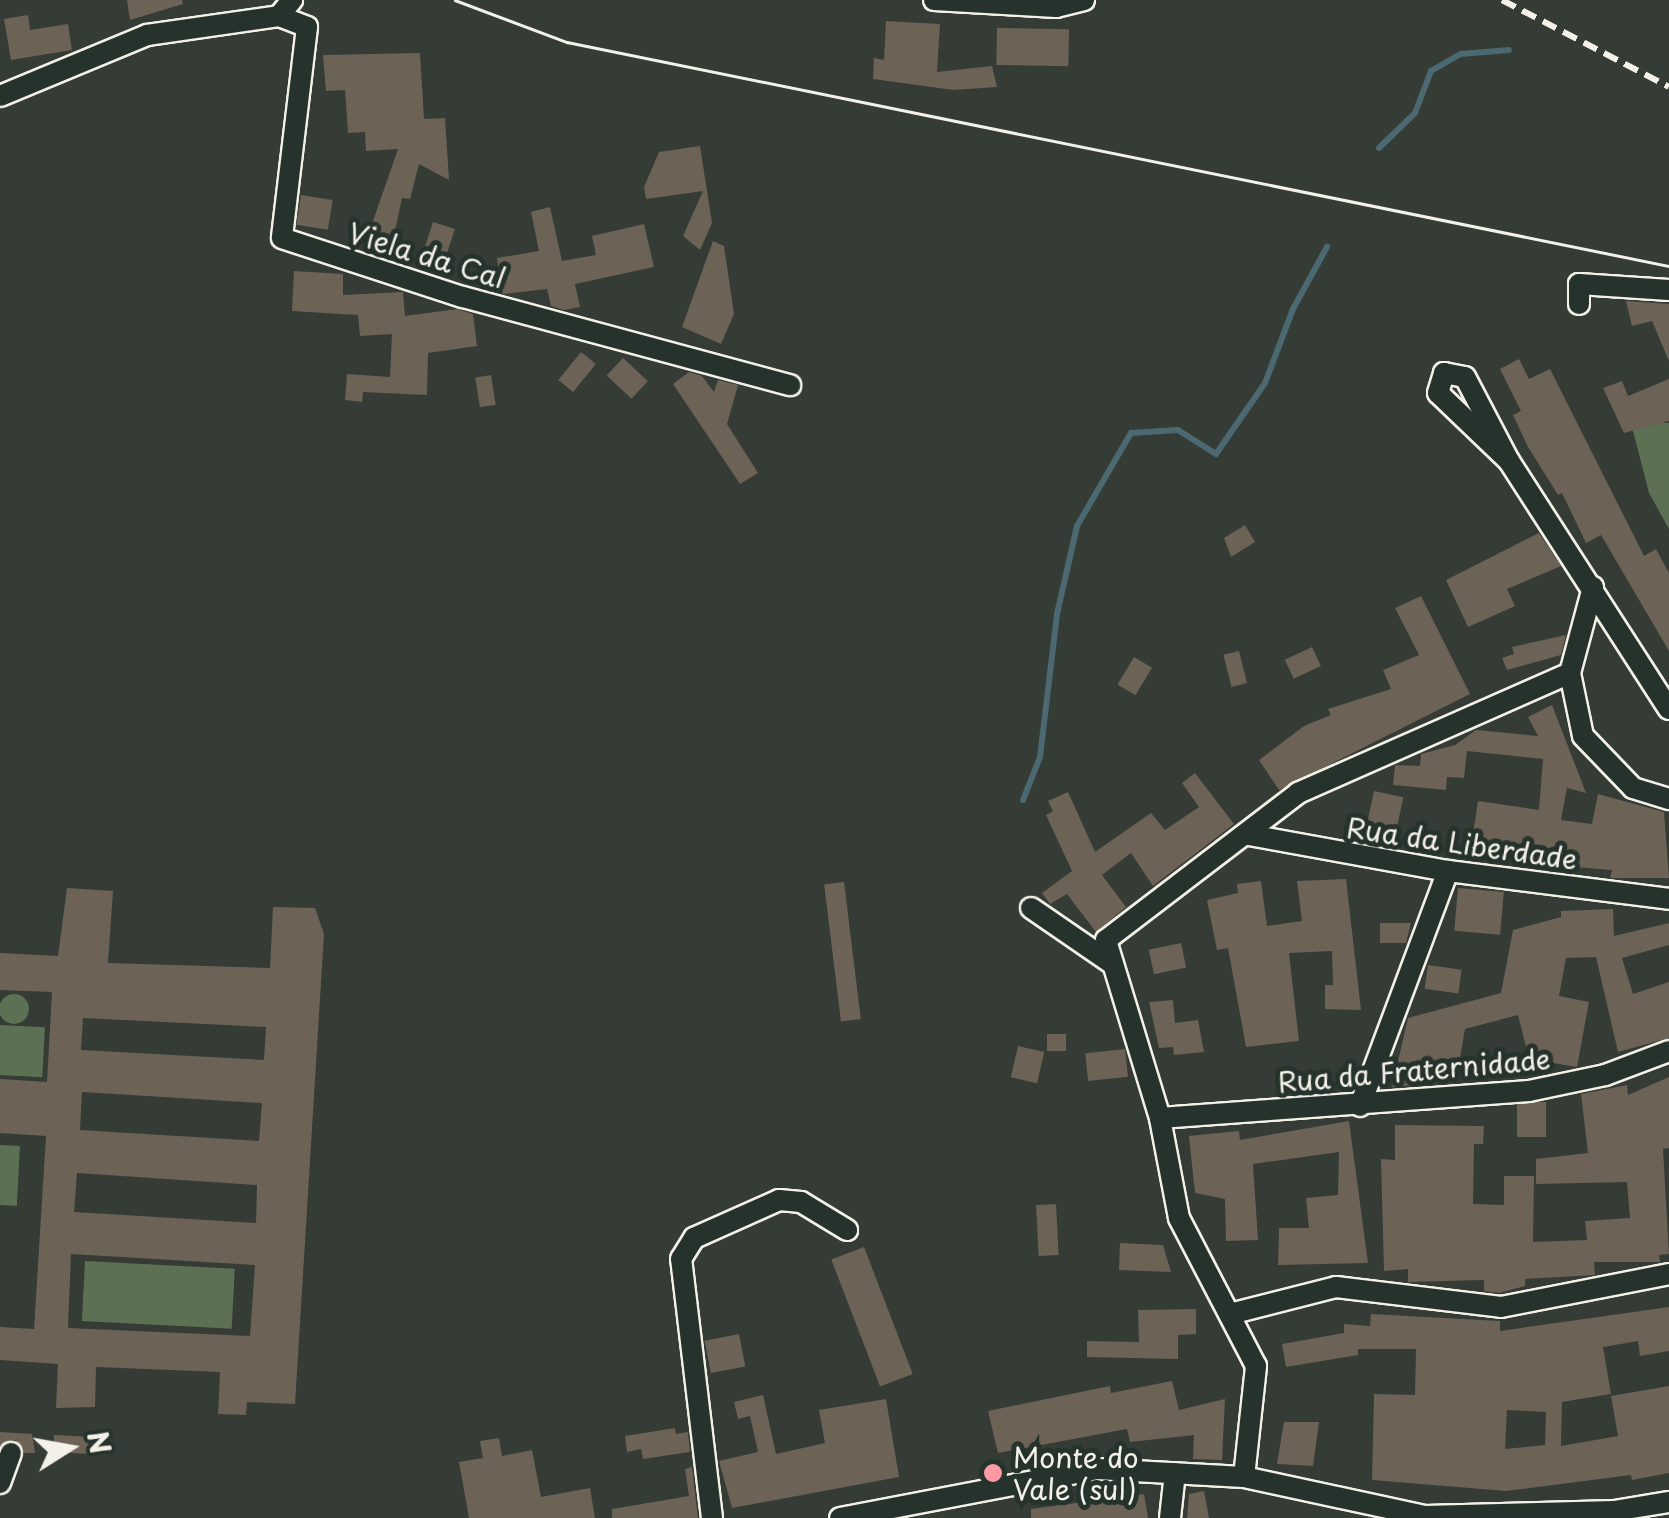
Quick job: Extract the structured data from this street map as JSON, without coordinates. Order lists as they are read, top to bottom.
{
  "streets": {
    "street": ["Viela da Cal", "Rua da Liberdade", "Rua da Fraternidade"]
  },
  "places": ["Monte do Vale (sul)"],
  "north": "right"
}
